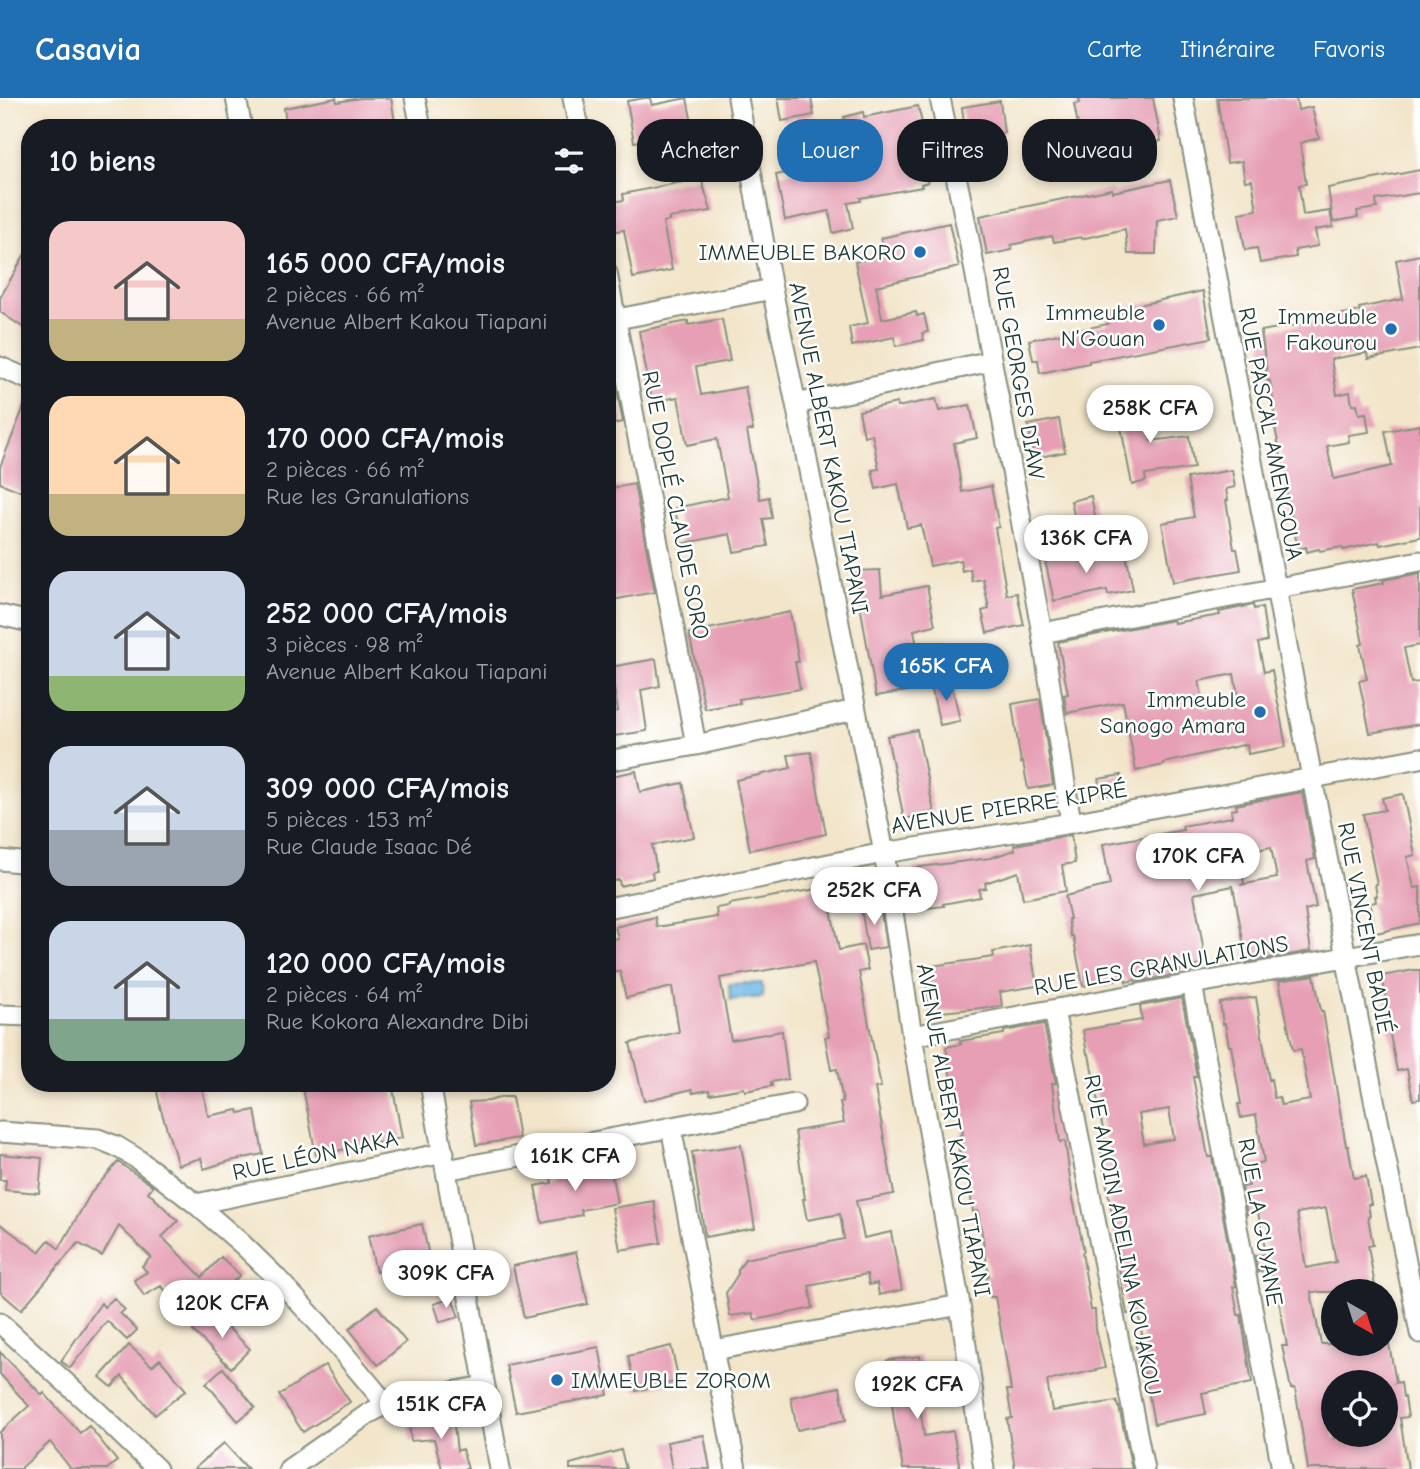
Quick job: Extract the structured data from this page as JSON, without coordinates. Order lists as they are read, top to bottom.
{
  "streets": {
    "street": [
      "RUE GEORGES DIAW",
      "RUE PASCAL AMENGOUA",
      "AVENUE ALBERT KAKOU TIAPANI",
      "RUE DOPLÉ CLAUDE SORO",
      "AVENUE PIERRE KIPRÉ",
      "RUE VINCENT BADIÉ",
      "RUE LES GRANULATIONS",
      "RUE LÉON NAKA",
      "RUE LA GUYANE",
      "RUE AMOIN ADELINA KOUAKOU"
    ]
  },
  "crossings": [
    ["RUE GEORGES DIAW", "AVENUE PIERRE KIPRÉ"],
    ["RUE PASCAL AMENGOUA", "AVENUE PIERRE KIPRÉ"],
    ["RUE PASCAL AMENGOUA", "RUE VINCENT BADIÉ"],
    ["AVENUE ALBERT KAKOU TIAPANI", "AVENUE PIERRE KIPRÉ"],
    ["AVENUE ALBERT KAKOU TIAPANI", "RUE LES GRANULATIONS"],
    ["AVENUE PIERRE KIPRÉ", "RUE VINCENT BADIÉ"],
    ["RUE VINCENT BADIÉ", "RUE LES GRANULATIONS"],
    ["RUE LES GRANULATIONS", "RUE LA GUYANE"],
    ["RUE LES GRANULATIONS", "RUE AMOIN ADELINA KOUAKOU"]
  ],
  "places": [
    "IMMEUBLE BAKORO",
    "Immeuble N’Gouan",
    "Immeuble Fakourou",
    "Immeuble Sanogo Amara",
    "IMMEUBLE ZOROM"
  ],
  "north": "bottom right",
  "page": {
    "header": "Casavia",
    "nav": ["Carte", "Itinéraire", "Favoris"],
    "chip": [
      "Acheter",
      "Louer",
      "Filtres",
      "Nouveau"
    ],
    "heading": "10 biens",
    "list": [
      {
        "name": "165 000 CFA/mois",
        "note": "2 pièces · 66 m² · Avenue Albert Kakou Tiapani"
      },
      {
        "name": "170 000 CFA/mois",
        "note": "2 pièces · 66 m² · Rue les Granulations"
      },
      {
        "name": "252 000 CFA/mois",
        "note": "3 pièces · 98 m² · Avenue Albert Kakou Tiapani"
      },
      {
        "name": "309 000 CFA/mois",
        "note": "5 pièces · 153 m² · Rue Claude Isaac Dé"
      },
      {
        "name": "120 000 CFA/mois",
        "note": "2 pièces · 64 m² · Rue Kokora Alexandre Dibi"
      }
    ],
    "price": [
      "258K CFA",
      "136K CFA",
      "165K CFA",
      "170K CFA",
      "252K CFA",
      "161K CFA",
      "309K CFA",
      "120K CFA",
      "192K CFA",
      "151K CFA"
    ]
  }
}
